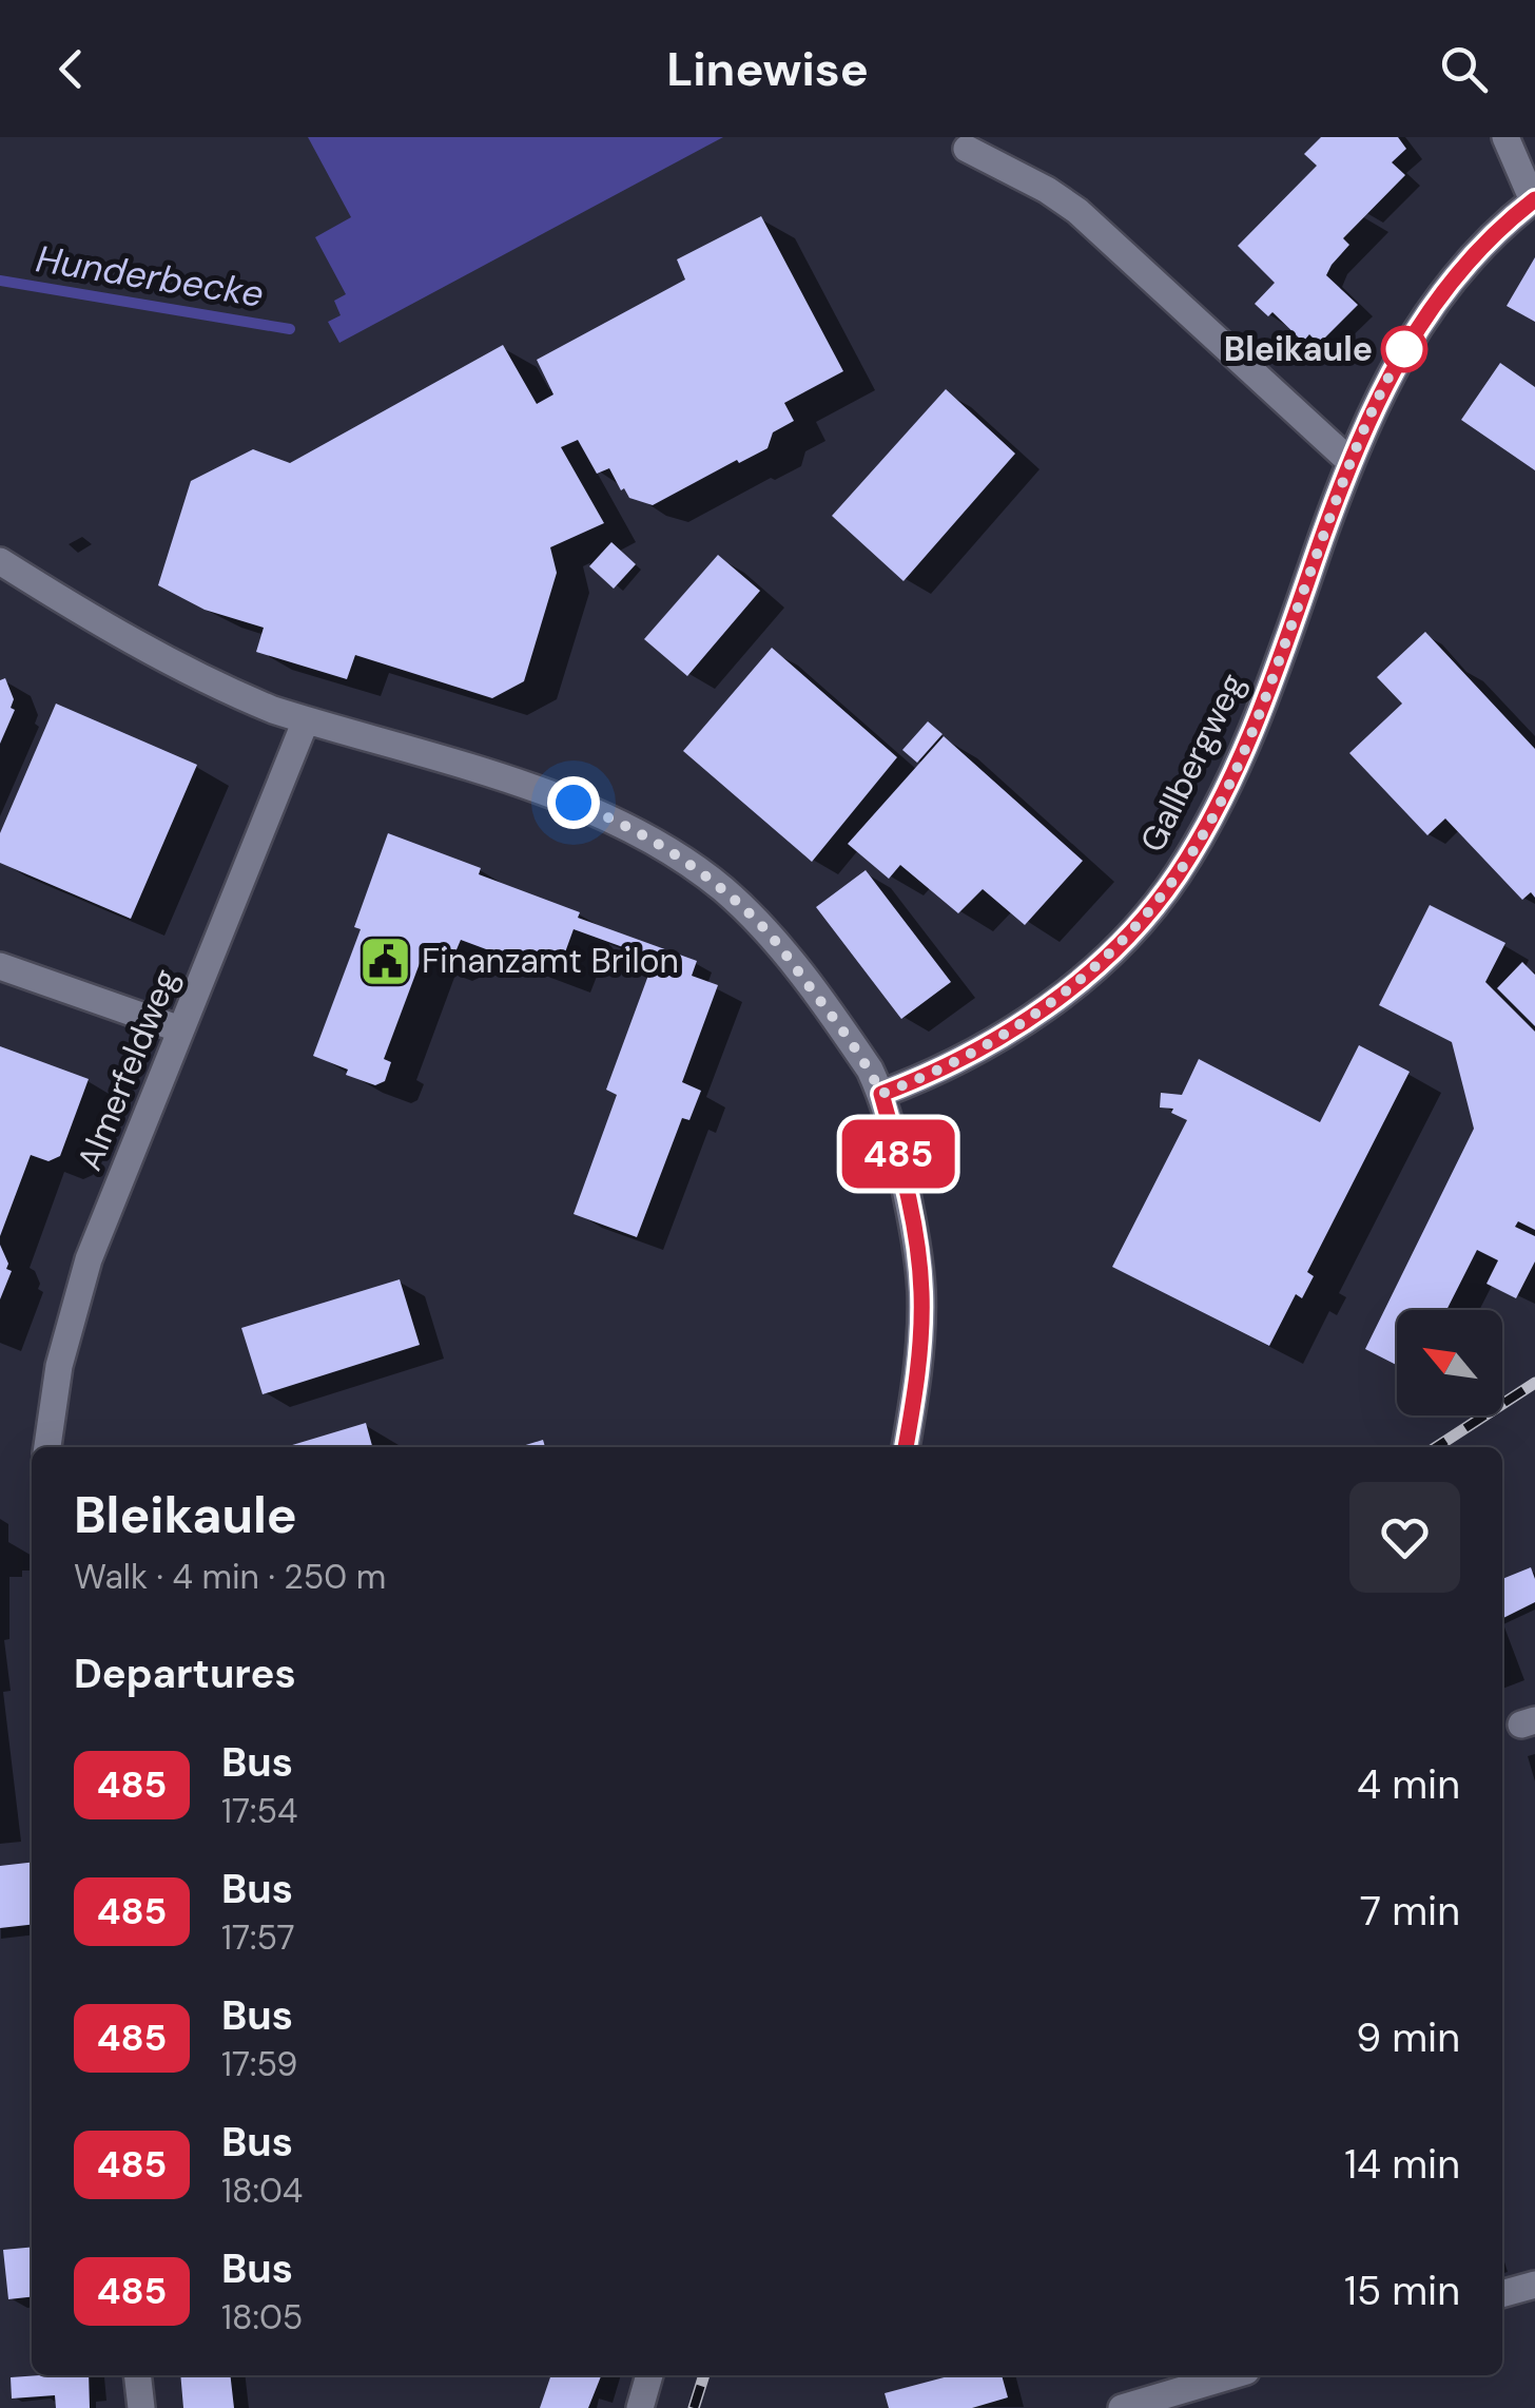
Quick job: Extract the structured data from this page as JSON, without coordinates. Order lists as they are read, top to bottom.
{
  "streets": {
    "street": ["Gallbergweg", "Almerfeldweg"]
  },
  "water": ["Hunderbecke"],
  "places": {
    "other": ["Bleikaule"],
    "public building": ["Finanzamt Brilon"]
  },
  "lines": ["bus line 485"],
  "north": "top left",
  "page": {
    "header": "Linewise",
    "on_map": "485",
    "heading": [
      ["Bleikaule", "Walk · 4 min · 250 m"],
      "Departures"
    ],
    "list": [
      {
        "mark": "485",
        "name": "Bus",
        "note": "17:54",
        "value": "4 min"
      },
      {
        "mark": "485",
        "name": "Bus",
        "note": "17:57",
        "value": "7 min"
      },
      {
        "mark": "485",
        "name": "Bus",
        "note": "17:59",
        "value": "9 min"
      },
      {
        "mark": "485",
        "name": "Bus",
        "note": "18:04",
        "value": "14 min"
      },
      {
        "mark": "485",
        "name": "Bus",
        "note": "18:05",
        "value": "15 min"
      }
    ]
  }
}
